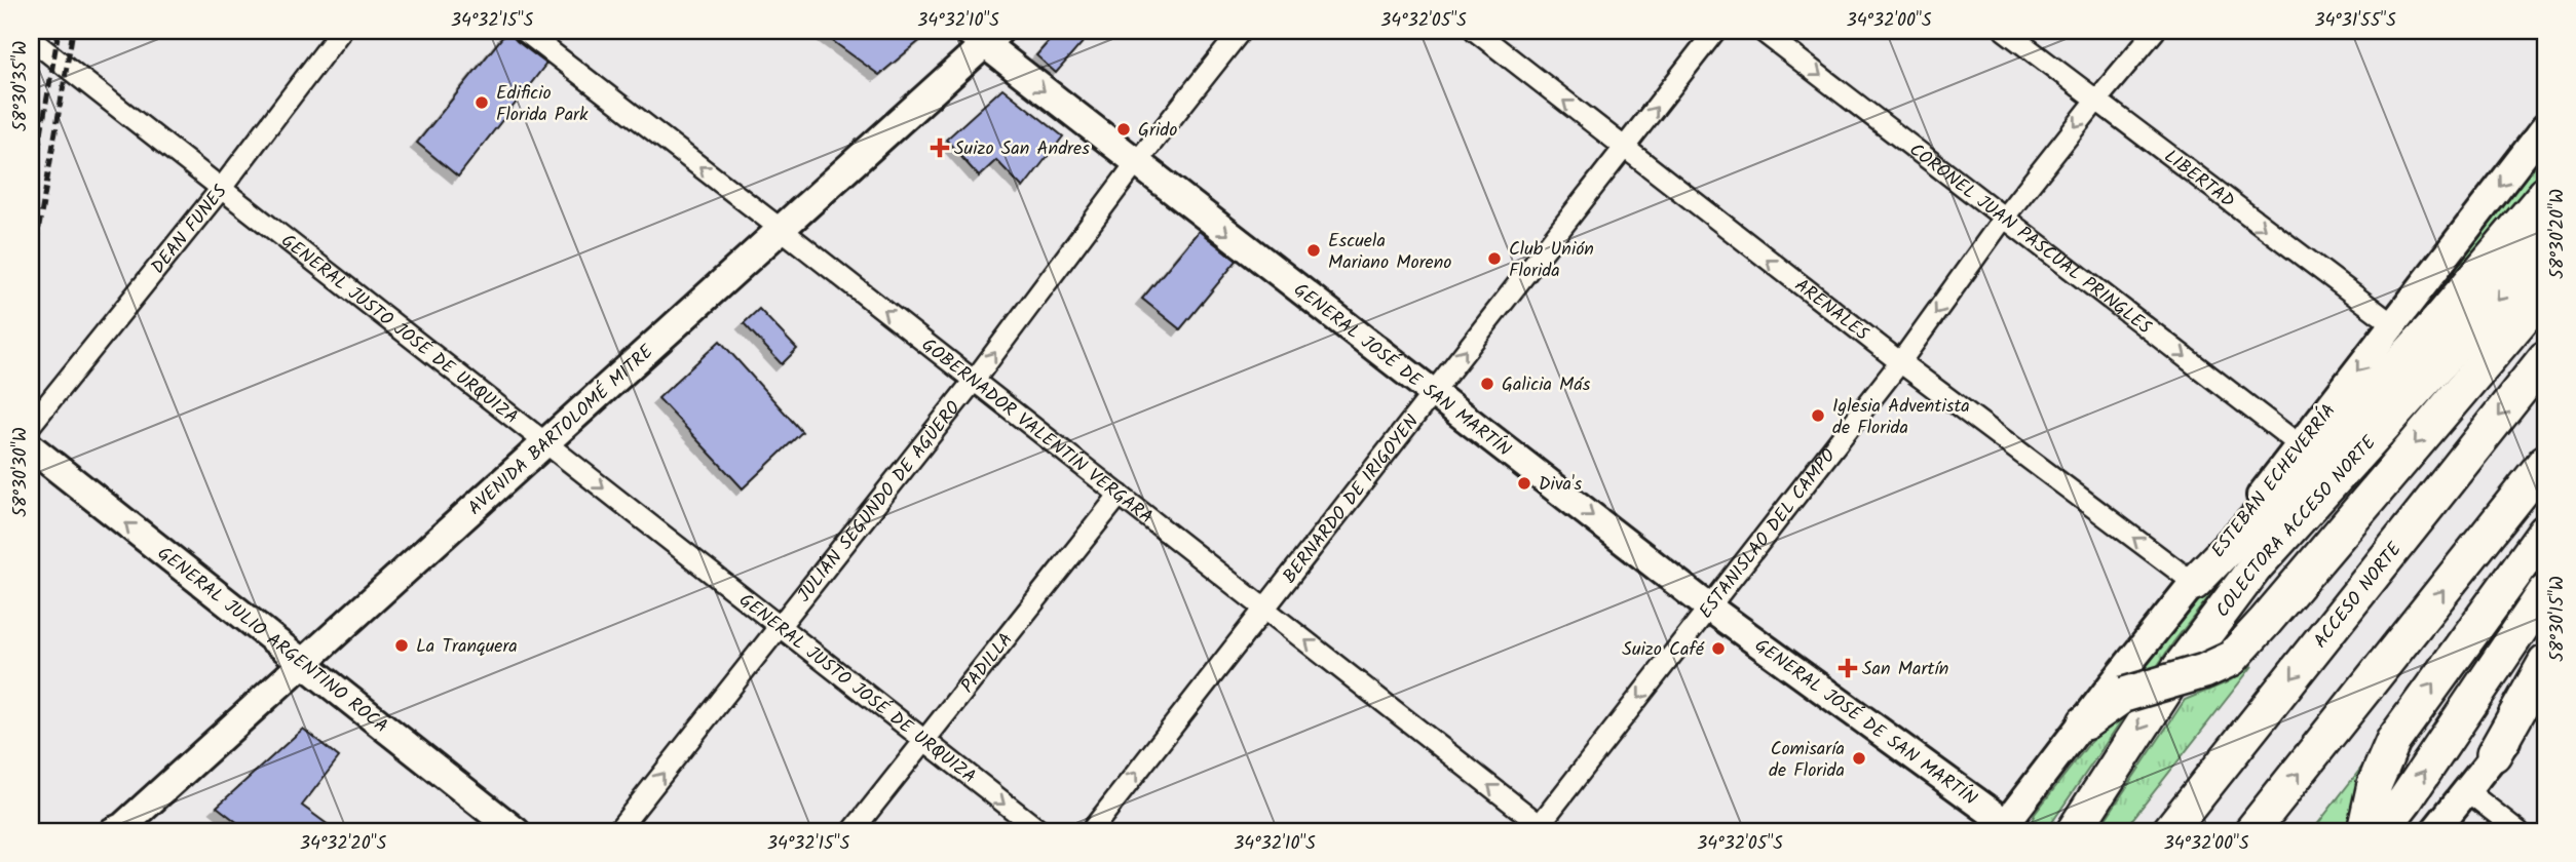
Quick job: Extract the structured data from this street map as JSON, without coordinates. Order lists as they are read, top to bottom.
{
  "streets": {
    "highway": ["COLECTORA ACCESO NORTE", "ACCESO NORTE"],
    "street": [
      "LIBERTAD",
      "DEAN FUNES",
      "CORONEL JUAN PASCUAL PRINGLES",
      "ARENALES",
      "GENERAL JUSTO JOSÉ DE URQUIZA",
      "GENERAL JOSÉ DE SAN MARTÍN",
      "AVENIDA BARTOLOMÉ MITRE",
      "GOBERNADOR VALENTÍN VERGARA",
      "ESTEBAN ECHEVERRÍA",
      "BERNARDO DE IRIGOYEN",
      "JULIÁN SEGUNDO DE AGÜERO",
      "ESTANISLAO DEL CAMPO",
      "GENERAL JULIO ARGENTINO ROCA",
      "PADILLA"
    ]
  },
  "crossings": [
    ["LIBERTAD", "ESTEBAN ECHEVERRÍA"],
    ["LIBERTAD", "ESTANISLAO DEL CAMPO"],
    ["DEAN FUNES", "GENERAL JUSTO JOSÉ DE URQUIZA"],
    ["CORONEL JUAN PASCUAL PRINGLES", "ESTEBAN ECHEVERRÍA"],
    ["CORONEL JUAN PASCUAL PRINGLES", "ESTANISLAO DEL CAMPO"],
    ["ARENALES", "ESTEBAN ECHEVERRÍA"],
    ["ARENALES", "BERNARDO DE IRIGOYEN"],
    ["ARENALES", "ESTANISLAO DEL CAMPO"],
    ["GENERAL JUSTO JOSÉ DE URQUIZA", "AVENIDA BARTOLOMÉ MITRE"],
    ["GENERAL JUSTO JOSÉ DE URQUIZA", "JULIÁN SEGUNDO DE AGÜERO"],
    ["GENERAL JUSTO JOSÉ DE URQUIZA", "PADILLA"],
    ["GENERAL JOSÉ DE SAN MARTÍN", "AVENIDA BARTOLOMÉ MITRE"],
    ["GENERAL JOSÉ DE SAN MARTÍN", "ESTEBAN ECHEVERRÍA"],
    ["GENERAL JOSÉ DE SAN MARTÍN", "BERNARDO DE IRIGOYEN"],
    ["GENERAL JOSÉ DE SAN MARTÍN", "JULIÁN SEGUNDO DE AGÜERO"],
    ["GENERAL JOSÉ DE SAN MARTÍN", "ESTANISLAO DEL CAMPO"],
    ["AVENIDA BARTOLOMÉ MITRE", "GOBERNADOR VALENTÍN VERGARA"],
    ["AVENIDA BARTOLOMÉ MITRE", "GENERAL JULIO ARGENTINO ROCA"],
    ["GOBERNADOR VALENTÍN VERGARA", "BERNARDO DE IRIGOYEN"],
    ["GOBERNADOR VALENTÍN VERGARA", "JULIÁN SEGUNDO DE AGÜERO"],
    ["GOBERNADOR VALENTÍN VERGARA", "ESTANISLAO DEL CAMPO"],
    ["GOBERNADOR VALENTÍN VERGARA", "PADILLA"]
  ],
  "one_way": [
    "LIBERTAD",
    "CORONEL JUAN PASCUAL PRINGLES",
    "ARENALES",
    "GENERAL JOSÉ DE SAN MARTÍN",
    "GOBERNADOR VALENTÍN VERGARA",
    "ESTEBAN ECHEVERRÍA",
    "BERNARDO DE IRIGOYEN",
    "JULIÁN SEGUNDO DE AGÜERO",
    "ESTANISLAO DEL CAMPO",
    "GENERAL JULIO ARGENTINO ROCA"
  ],
  "places": {
    "other": [
      "Edificio Florida Park",
      "Grido",
      "Escuela Mariano Moreno",
      "Club Unión Florida",
      "Galicia Más",
      "Iglesia Adventista de Florida",
      "Diva's",
      "La Tranquera",
      "Suizo Café",
      "Comisaría de Florida"
    ],
    "health": ["Suizo San Andres", "San Martín"]
  },
  "coordinates": [
    "34°32'15\"S",
    "34°32'10\"S",
    "34°32'05\"S",
    "34°32'00\"S",
    "34°31'55\"S",
    "58°30'35\"W",
    "58°30'20\"W",
    "58°30'30\"W",
    "58°30'15\"W",
    "34°32'20\"S"
  ]
}
